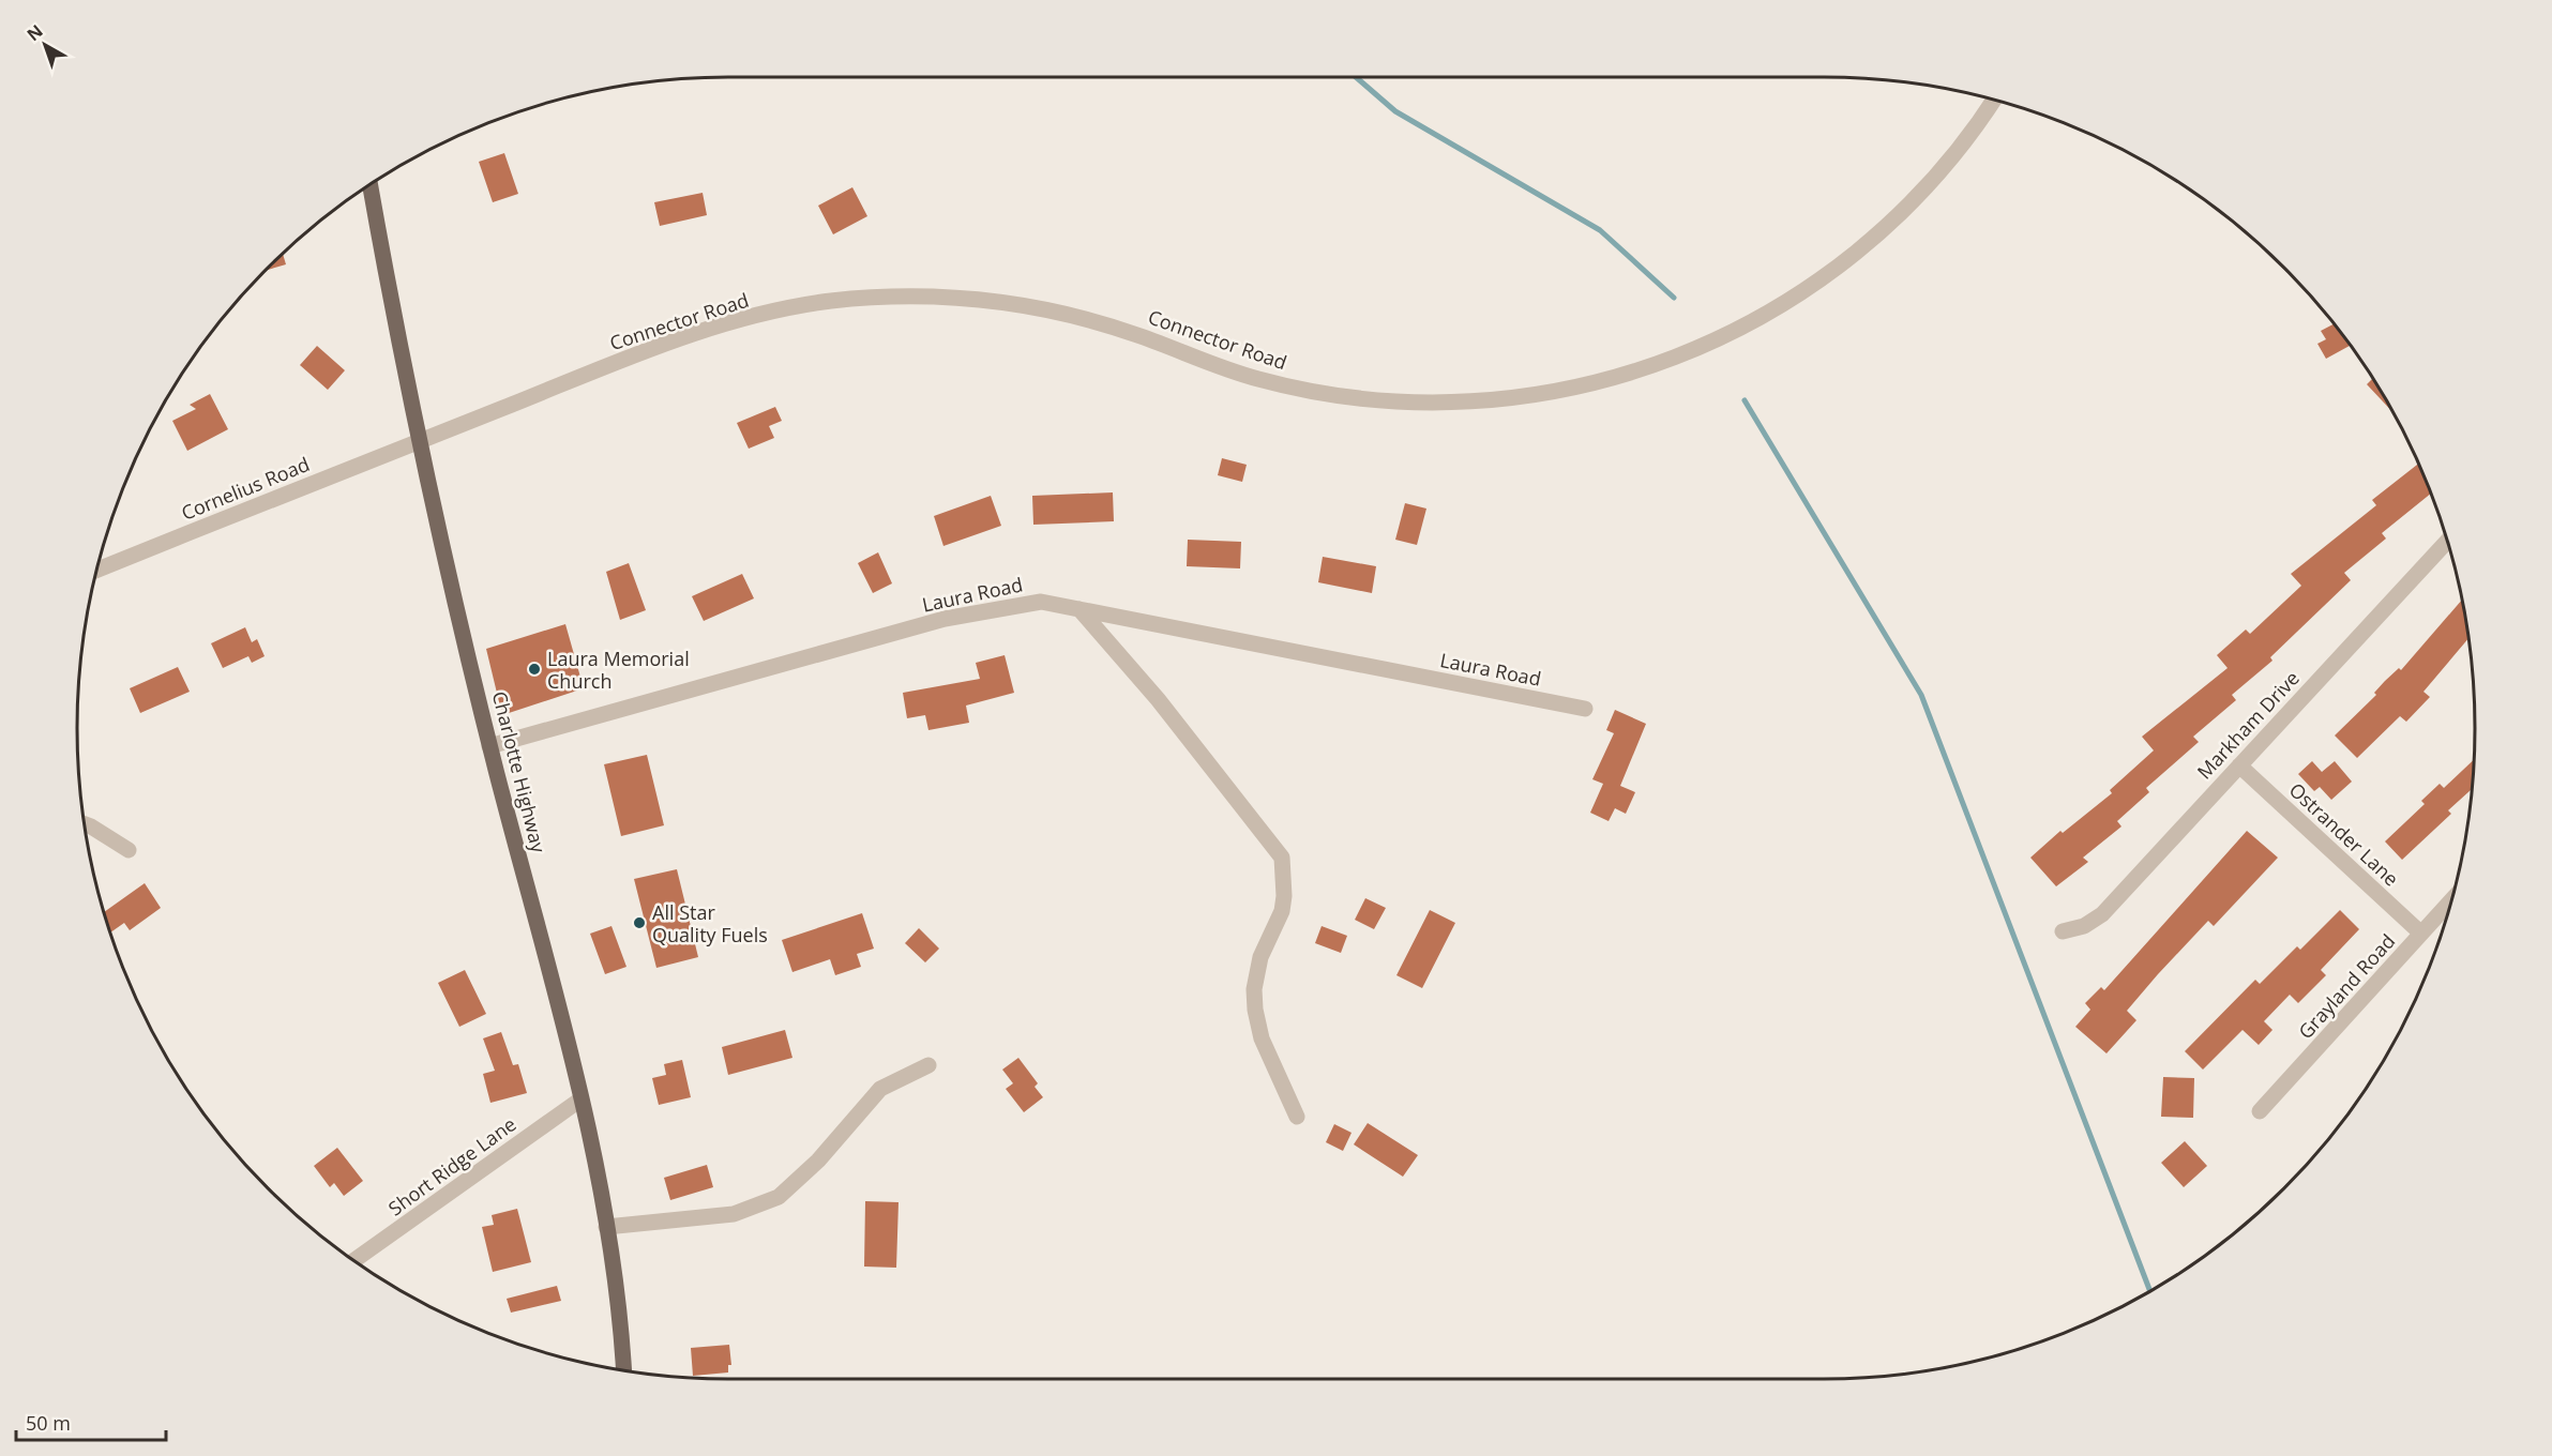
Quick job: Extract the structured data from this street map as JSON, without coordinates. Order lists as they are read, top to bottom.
{
  "streets": {
    "main road": ["Charlotte Highway"],
    "street": [
      "Connector Road",
      "Cornelius Road",
      "Laura Road",
      "Markham Drive",
      "Ostrander Lane",
      "Grayland Road",
      "Short Ridge Lane"
    ]
  },
  "crossings": [
    ["Connector Road", "Cornelius Road"],
    ["Connector Road", "Charlotte Highway"],
    ["Cornelius Road", "Charlotte Highway"],
    ["Laura Road", "Charlotte Highway"],
    ["Markham Drive", "Ostrander Lane"],
    ["Charlotte Highway", "Short Ridge Lane"],
    ["Ostrander Lane", "Grayland Road"]
  ],
  "places": ["Laura Memorial Church", "All Star Quality Fuels"],
  "scale_bar": "50 m",
  "north": "top left"
}
